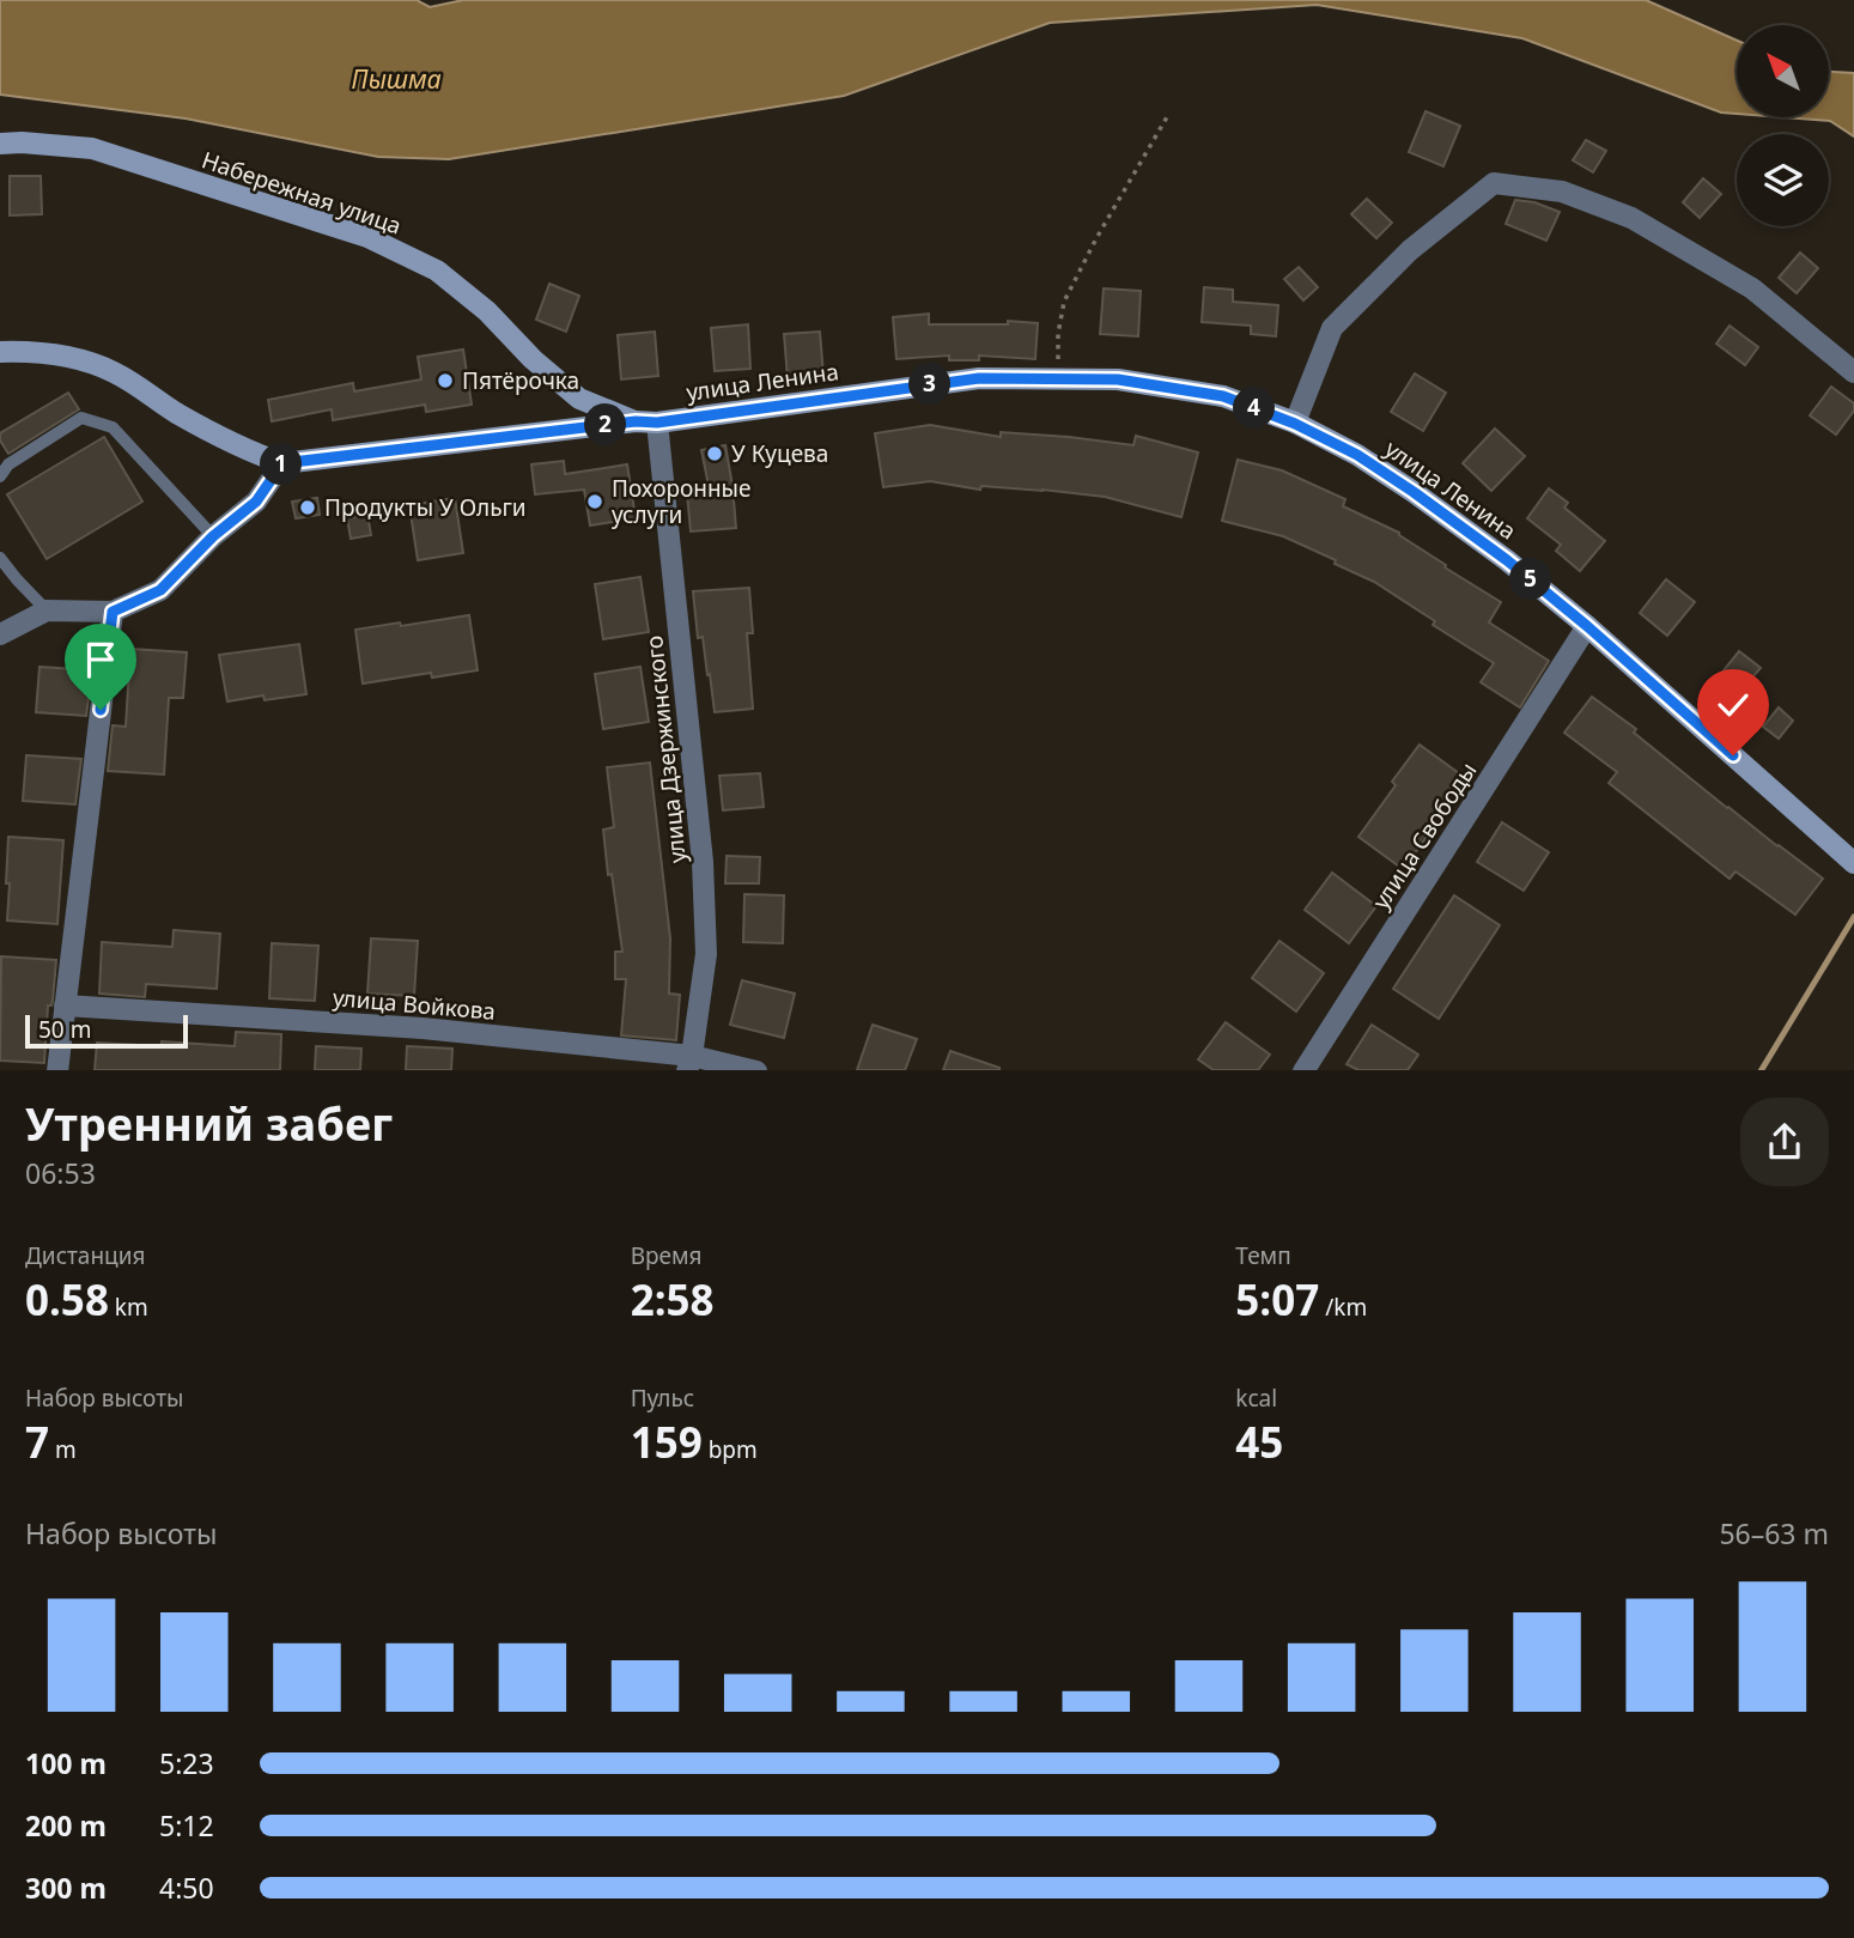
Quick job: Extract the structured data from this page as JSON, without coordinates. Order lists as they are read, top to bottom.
{
  "streets": {
    "main road": ["Набережная улица", "улица Ленина"],
    "street": ["улица Дзержинского", "улица Свободы", "улица Войкова"]
  },
  "crossings": [
    ["Набережная улица", "улица Ленина"],
    ["Набережная улица", "улица Дзержинского"],
    ["улица Ленина", "улица Дзержинского"],
    ["улица Ленина", "улица Свободы"],
    ["улица Дзержинского", "улица Войкова"]
  ],
  "water": ["Пышма"],
  "places": [
    "Пятёрочка",
    "У Куцева",
    "Похоронные услуги",
    "Продукты У Ольги"
  ],
  "scale_bar": "50 m",
  "north": "top left",
  "page": {
    "pins": [
      "3",
      "4",
      "2",
      "1",
      "5"
    ],
    "scale": "50 m",
    "heading": ["Утренний забег", "06:53"],
    "stats": [
      ["Дистанция", "0.58 km"],
      ["Время", "2:58"],
      ["Темп", "5:07 /km"],
      ["Набор высоты", "7 m"],
      ["Пульс", "159 bpm"],
      ["kcal", "45"]
    ],
    "chart": ["Набор высоты", "56–63 m"],
    "list": [
      {
        "name": "100 m",
        "note": "5:23"
      },
      {
        "name": "200 m",
        "note": "5:12"
      },
      {
        "name": "300 m",
        "note": "4:50"
      }
    ]
  }
}
